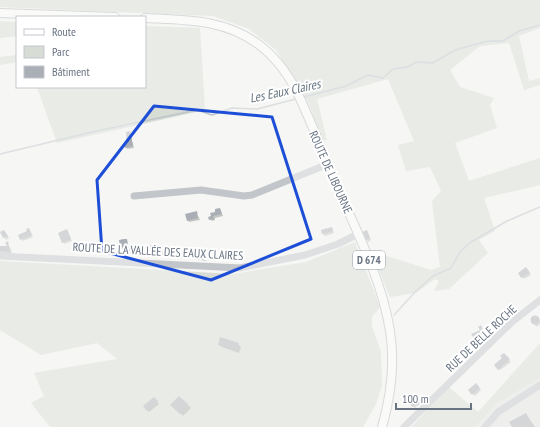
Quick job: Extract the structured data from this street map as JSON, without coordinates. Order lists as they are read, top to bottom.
{
  "streets": {
    "main road": ["ROUTE DE LIBOURNE", "D 674"],
    "street": ["ROUTE DE LA VALLÉE DES EAUX CLAIRES", "RUE DE BELLE ROCHE"]
  },
  "crossings": [
    ["ROUTE DE LIBOURNE", "ROUTE DE LA VALLÉE DES EAUX CLAIRES"]
  ],
  "water": ["Les Eaux Claires"],
  "legend": ["Route", "Parc", "Bâtiment"],
  "scale_bar": "100 m"
}
